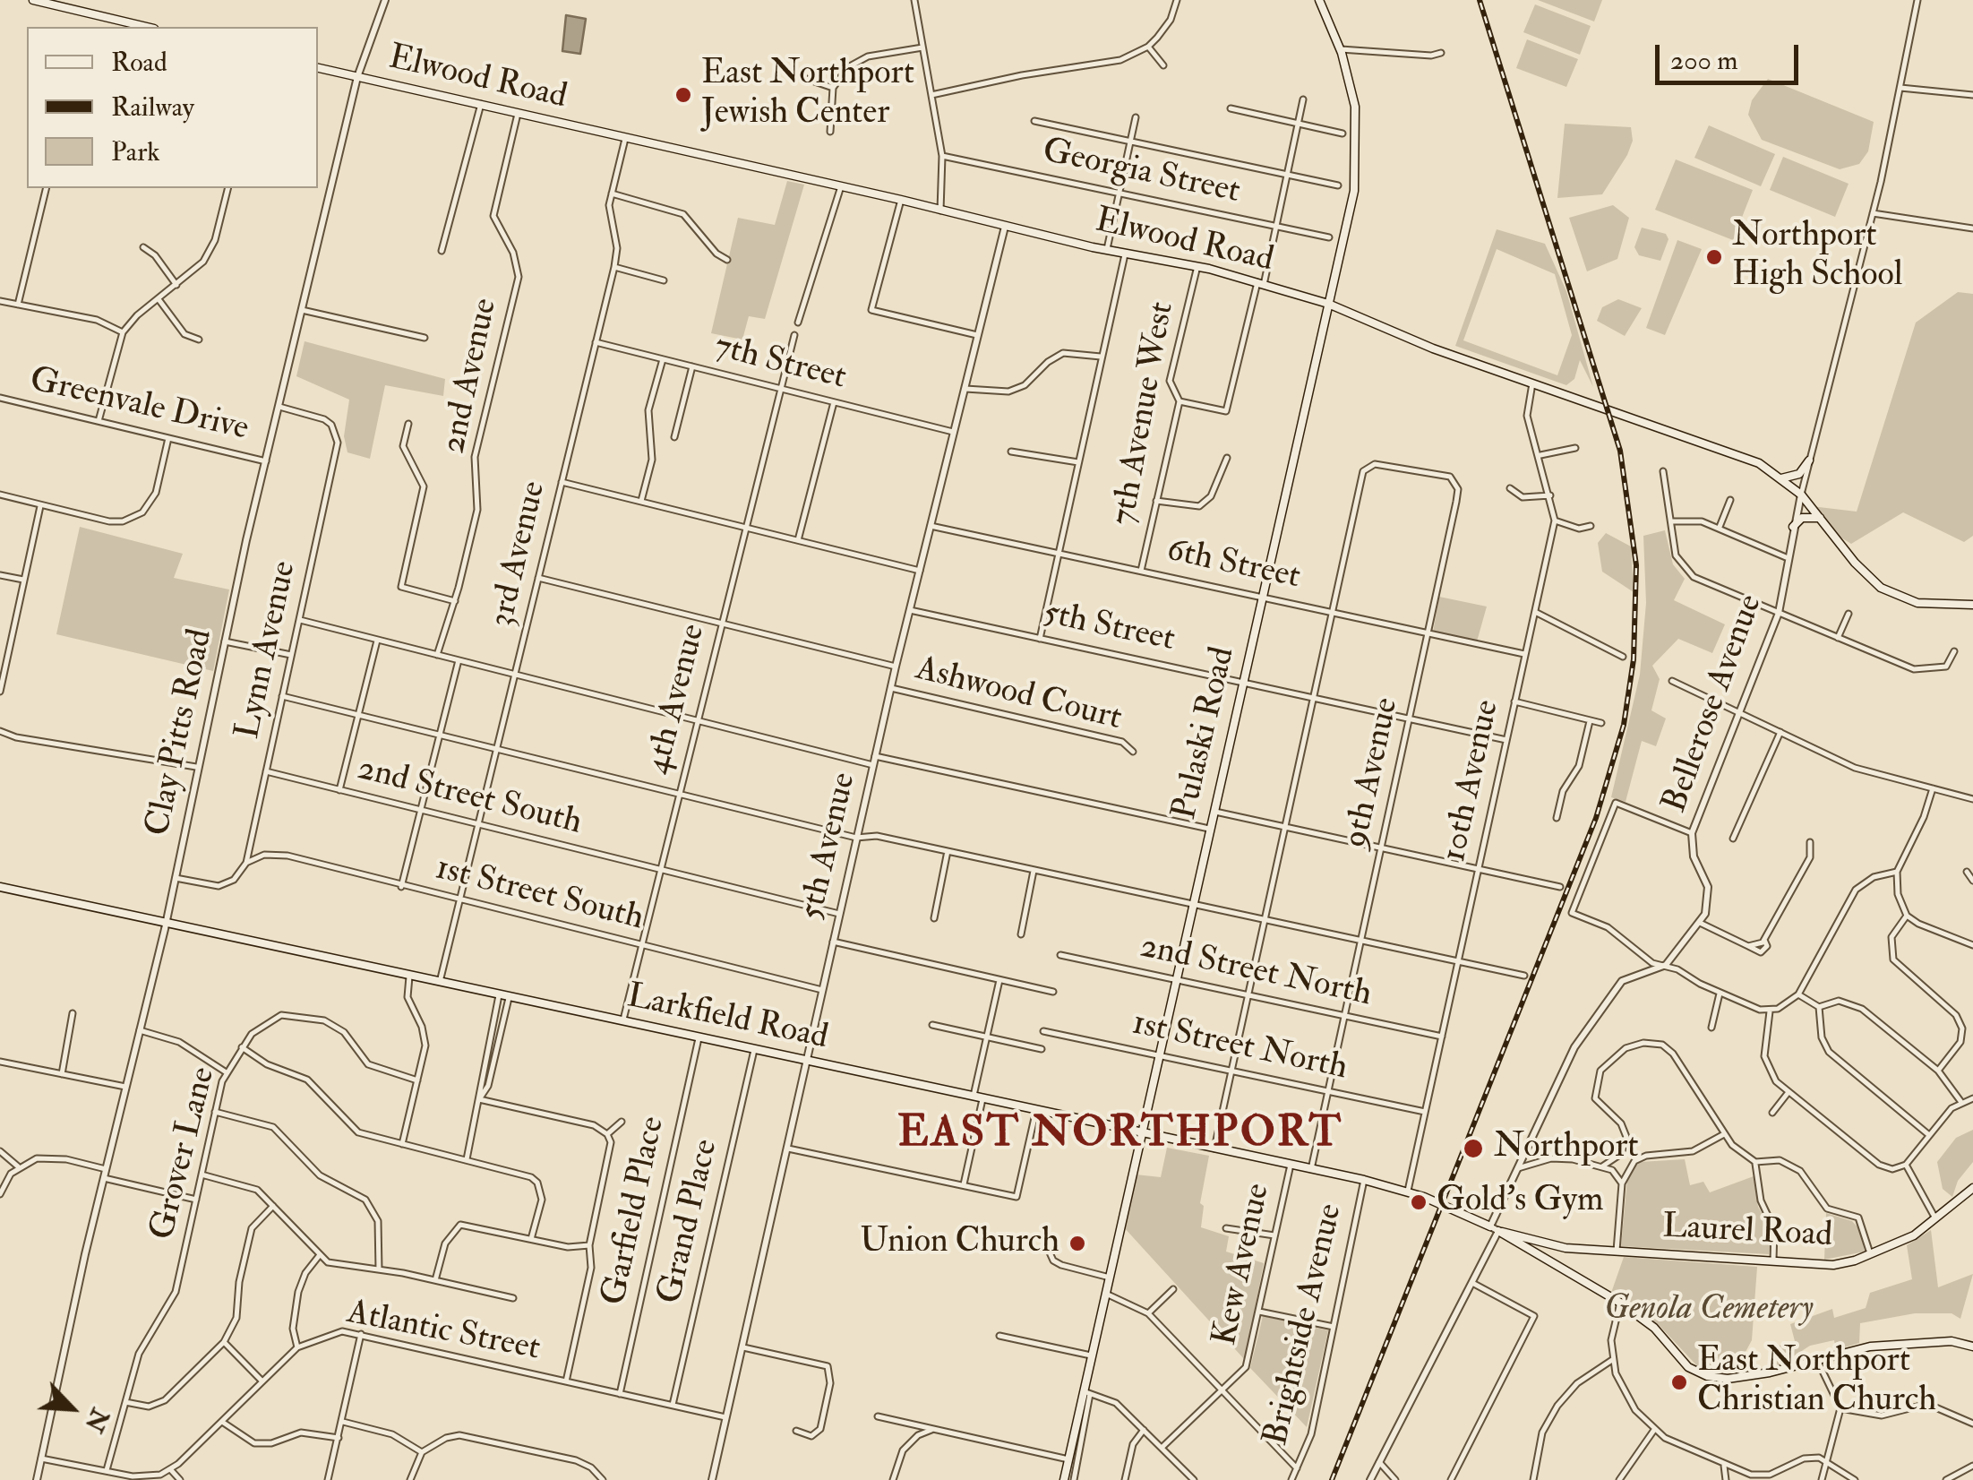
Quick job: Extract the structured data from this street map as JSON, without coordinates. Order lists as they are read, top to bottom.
{
  "streets": {
    "main road": [
      "Elwood Road",
      "Pulaski Road",
      "Larkfield Road",
      "Laurel Road"
    ],
    "street": [
      "Georgia Street",
      "7th Street",
      "2nd Avenue",
      "Greenvale Drive",
      "7th Avenue West",
      "3rd Avenue",
      "6th Street",
      "5th Street",
      "Lynn Avenue",
      "Ashwood Court",
      "4th Avenue",
      "Bellerose Avenue",
      "Clay Pitts Road",
      "9th Avenue",
      "10th Avenue",
      "2nd Street South",
      "5th Avenue",
      "1st Street South",
      "2nd Street North",
      "1st Street North",
      "Grover Lane",
      "Garfield Place",
      "Grand Place",
      "Kew Avenue",
      "Brightside Avenue",
      "Atlantic Street"
    ]
  },
  "crossings": [
    ["Elwood Road", "2nd Avenue"],
    ["Elwood Road", "7th Avenue West"],
    ["Elwood Road", "3rd Avenue"],
    ["Elwood Road", "Bellerose Avenue"],
    ["Elwood Road", "Clay Pitts Road"],
    ["Elwood Road", "Pulaski Road"],
    ["Elwood Road", "10th Avenue"],
    ["Elwood Road", "5th Avenue"],
    ["7th Street", "3rd Avenue"],
    ["7th Street", "4th Avenue"],
    ["7th Street", "5th Avenue"],
    ["Greenvale Drive", "Clay Pitts Road"],
    ["7th Avenue West", "6th Street"],
    ["3rd Avenue", "2nd Street South"],
    ["3rd Avenue", "1st Street South"],
    ["3rd Avenue", "Larkfield Road"],
    ["6th Street", "Pulaski Road"],
    ["6th Street", "9th Avenue"],
    ["6th Street", "10th Avenue"],
    ["6th Street", "5th Avenue"],
    ["5th Street", "Pulaski Road"],
    ["5th Street", "9th Avenue"],
    ["5th Street", "10th Avenue"],
    ["5th Street", "5th Avenue"],
    ["Lynn Avenue", "Clay Pitts Road"],
    ["Lynn Avenue", "2nd Street South"],
    ["Lynn Avenue", "1st Street South"],
    ["Ashwood Court", "5th Avenue"],
    ["4th Avenue", "2nd Street South"],
    ["4th Avenue", "1st Street South"],
    ["4th Avenue", "Larkfield Road"],
    ["Clay Pitts Road", "Larkfield Road"],
    ["Pulaski Road", "2nd Street North"],
    ["Pulaski Road", "Larkfield Road"],
    ["Pulaski Road", "1st Street North"],
    ["9th Avenue", "2nd Street North"],
    ["9th Avenue", "Larkfield Road"],
    ["9th Avenue", "1st Street North"],
    ["10th Avenue", "2nd Street North"],
    ["10th Avenue", "Larkfield Road"],
    ["10th Avenue", "1st Street North"],
    ["2nd Street South", "5th Avenue"],
    ["5th Avenue", "1st Street South"],
    ["5th Avenue", "Larkfield Road"],
    ["5th Avenue", "Atlantic Street"],
    ["Larkfield Road", "Garfield Place"],
    ["Larkfield Road", "Grand Place"],
    ["Larkfield Road", "Laurel Road"],
    ["Larkfield Road", "Kew Avenue"],
    ["Larkfield Road", "Brightside Avenue"],
    ["Garfield Place", "Atlantic Street"],
    ["Grand Place", "Atlantic Street"]
  ],
  "districts": ["EAST NORTHPORT"],
  "parks": ["Genola Cemetery"],
  "places": [
    "East Northport Jewish Center",
    "Northport High School",
    "Northport",
    "Gold's Gym",
    "Union Church",
    "East Northport Christian Church"
  ],
  "legend": ["Road", "Railway", "Park"],
  "scale_bar": "200 m",
  "north": "bottom right"
}
